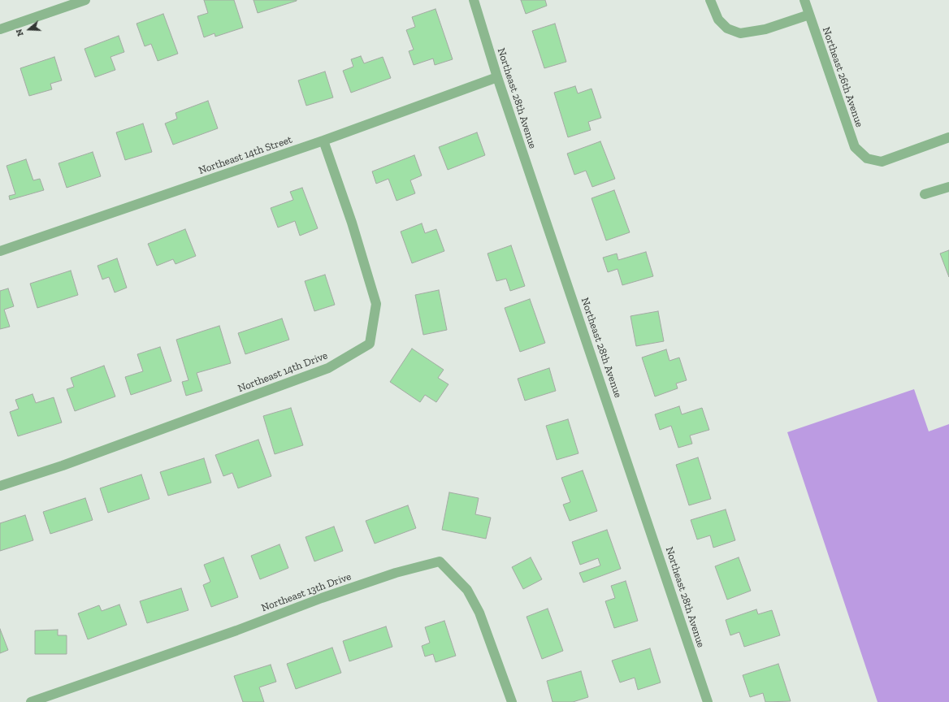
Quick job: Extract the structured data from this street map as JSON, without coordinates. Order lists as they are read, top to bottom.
{
  "streets": {
    "street": [
      "Northeast 26th Avenue",
      "Northeast 28th Avenue",
      "Northeast 14th Street",
      "Northeast 14th Drive",
      "Northeast 13th Drive"
    ]
  },
  "crossings": [
    ["Northeast 28th Avenue", "Northeast 14th Street"],
    ["Northeast 14th Street", "Northeast 14th Drive"]
  ],
  "north": "left"
}
